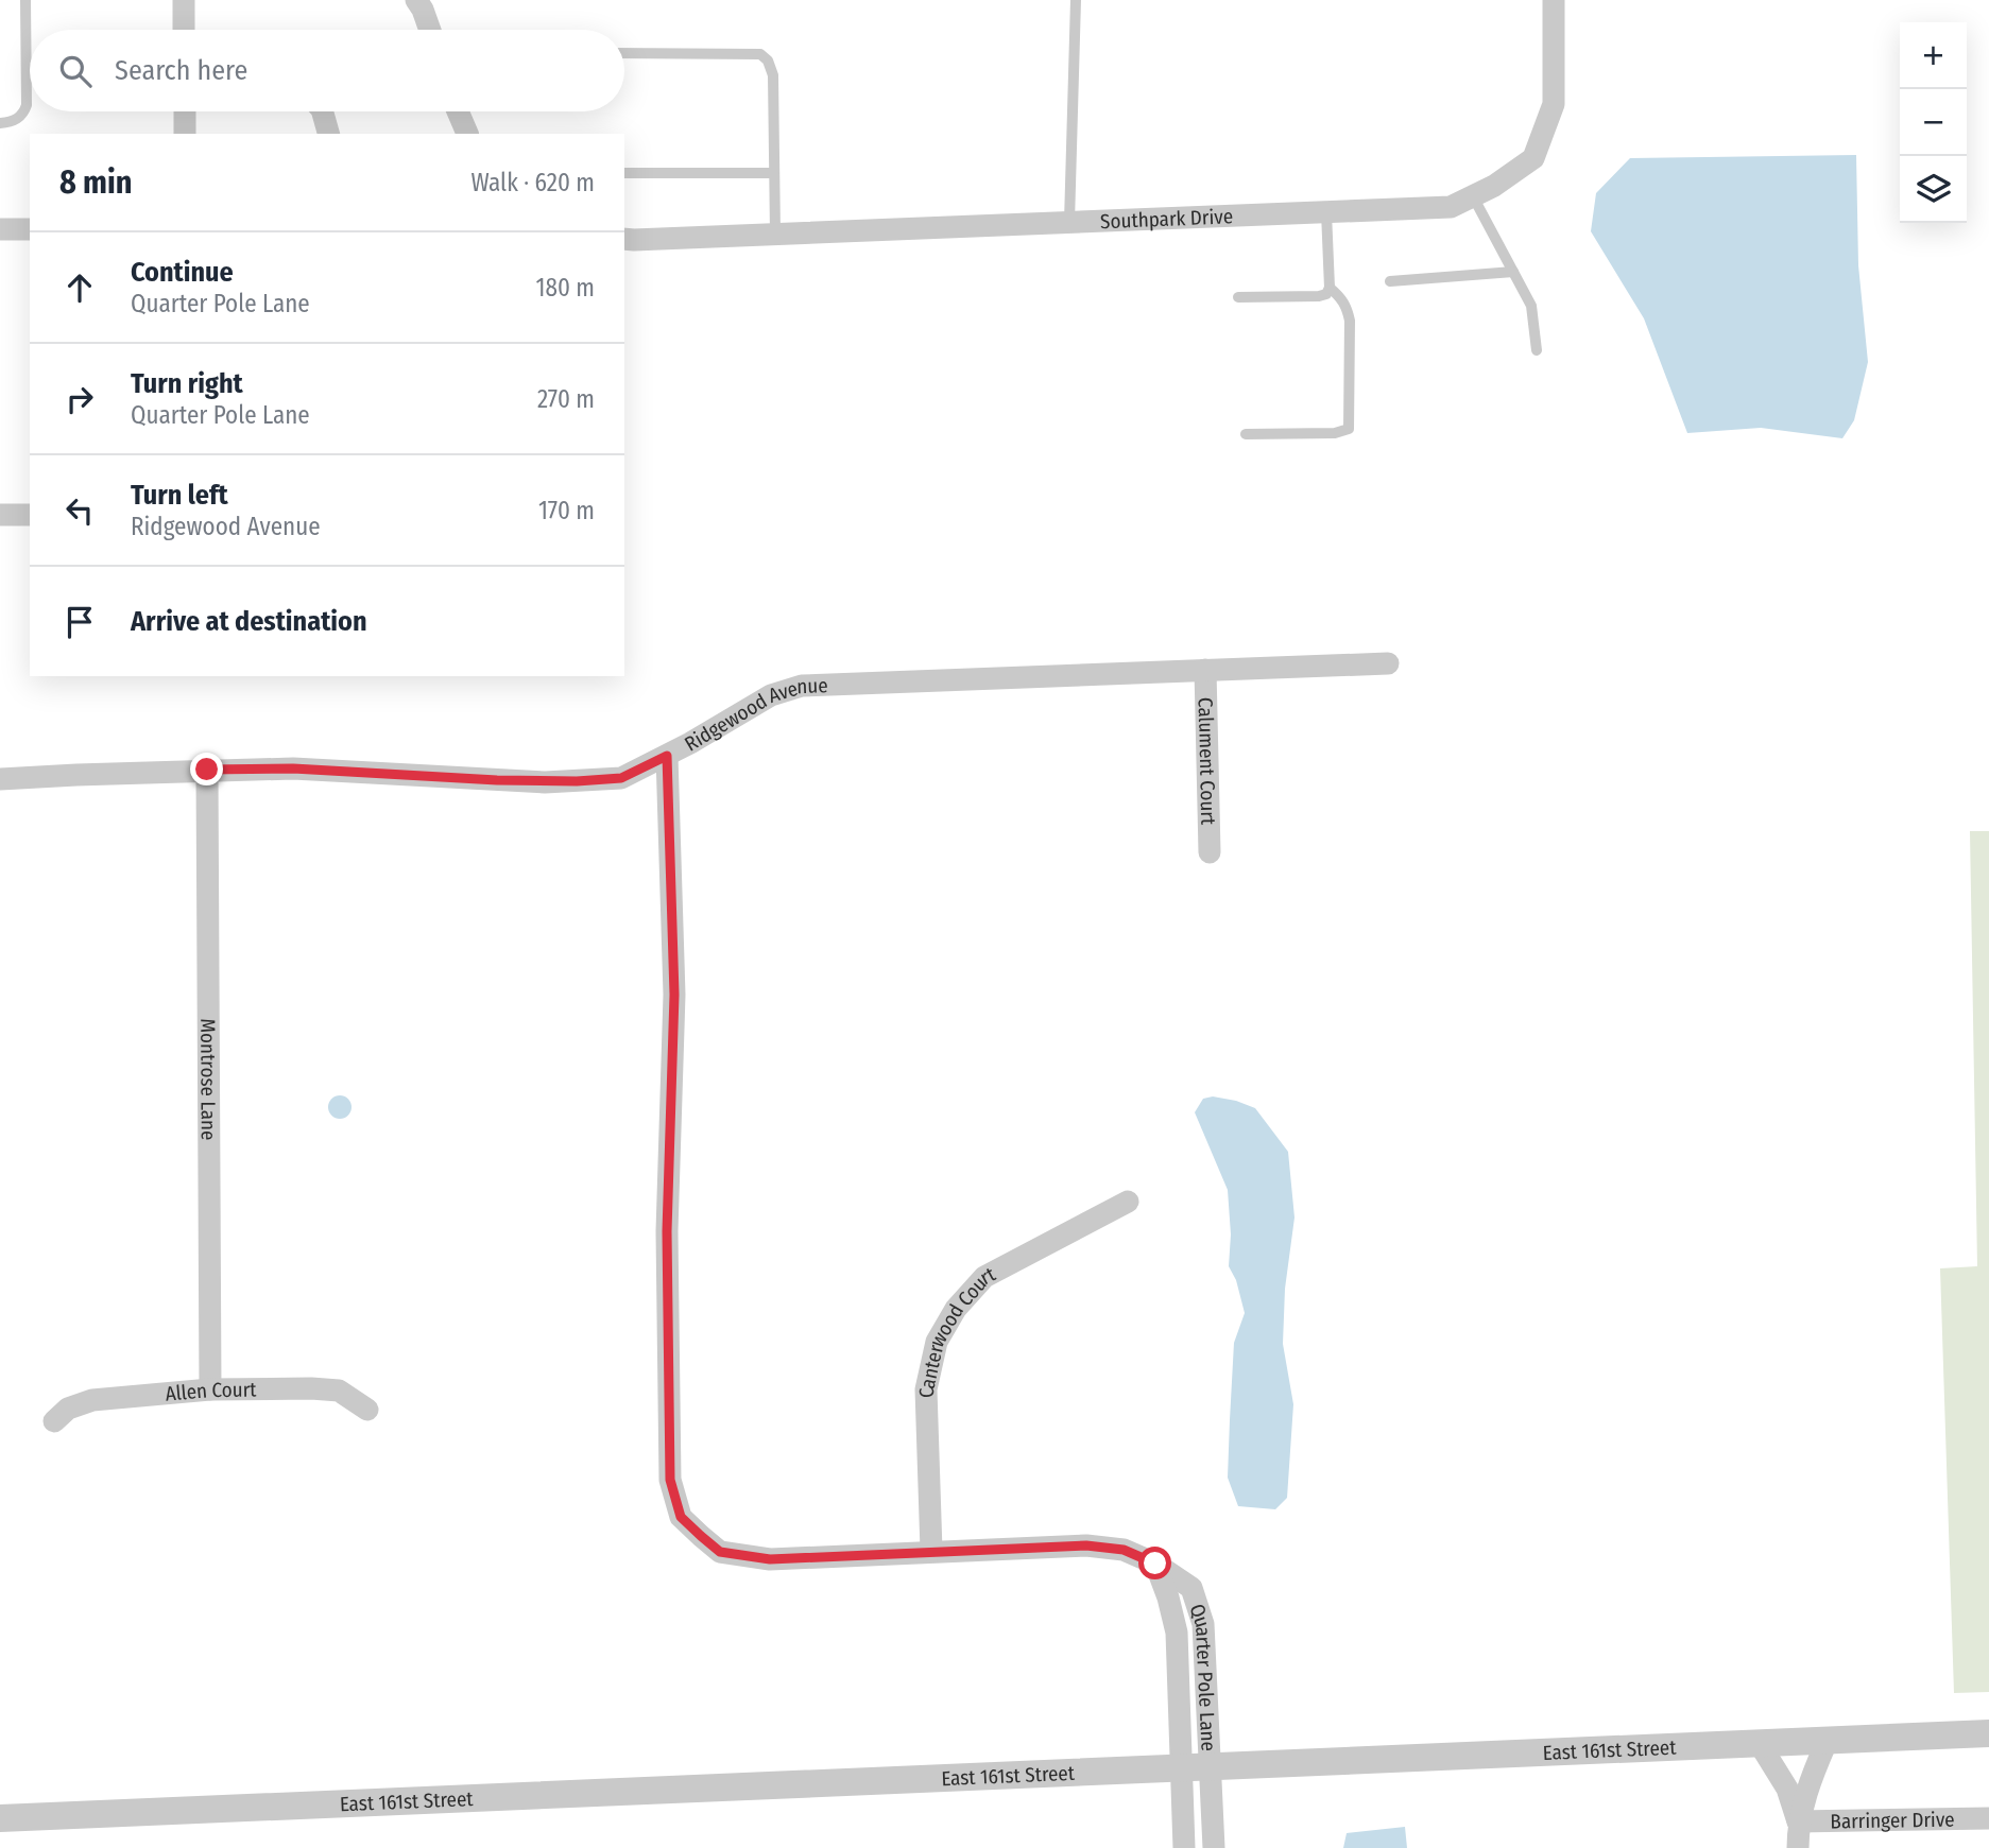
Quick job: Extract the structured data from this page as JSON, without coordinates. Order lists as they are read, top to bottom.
{
  "streets": {
    "street": [
      "Southpark Drive",
      "Ridgewood Avenue",
      "Calument Court",
      "Montrose Lane",
      "Canterwood Court",
      "Allen Court",
      "Quarter Pole Lane",
      "East 161st Street",
      "Barringer Drive"
    ]
  },
  "crossings": [
    ["Ridgewood Avenue", "Calument Court"],
    ["Ridgewood Avenue", "Montrose Lane"],
    ["Ridgewood Avenue", "Quarter Pole Lane"],
    ["Montrose Lane", "Allen Court"],
    ["Canterwood Court", "Quarter Pole Lane"],
    ["Quarter Pole Lane", "East 161st Street"]
  ],
  "page": {
    "map_buttons": ["+", "−"],
    "search": "Search here",
    "heading": ["8 min", "Walk · 620 m"],
    "list": [
      ["Continue", "Quarter Pole Lane", "180 m"],
      ["Turn right", "Quarter Pole Lane", "270 m"],
      ["Turn left", "Ridgewood Avenue", "170 m"],
      "Arrive at destination"
    ]
  }
}
